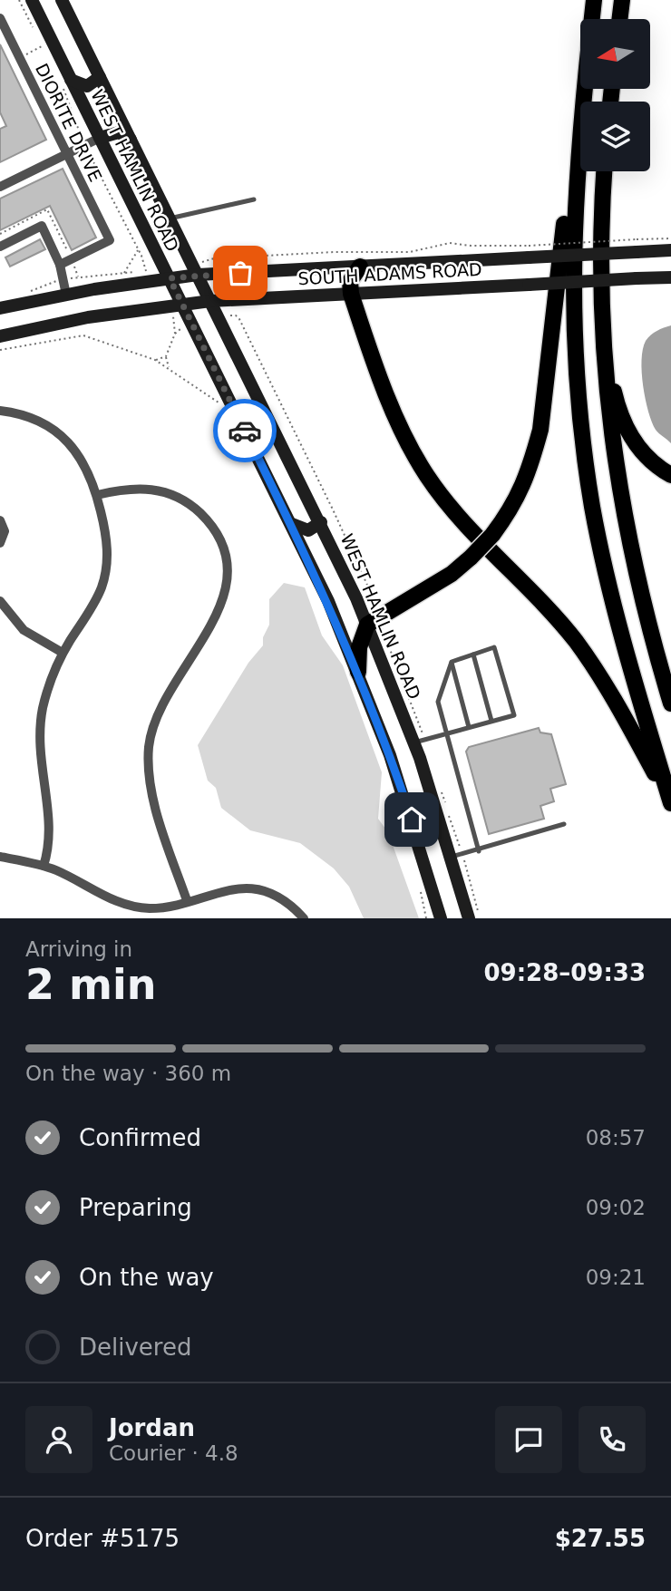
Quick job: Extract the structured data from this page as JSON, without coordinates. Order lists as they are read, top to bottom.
{
  "streets": {
    "main road": ["WEST HAMLIN ROAD", "SOUTH ADAMS ROAD"],
    "street": ["DIORITE DRIVE"]
  },
  "crossings": [
    ["WEST HAMLIN ROAD", "SOUTH ADAMS ROAD"]
  ],
  "north": "left",
  "page": {
    "heading": ["2 min", "Arriving in", "09:28–09:33"],
    "panel": [
      "Jordan",
      "Courier · 4.8",
      "Order #5175",
      "$27.55"
    ],
    "bar": "On the way · 360 m",
    "list": [
      ["Confirmed", "08:57"],
      ["Preparing", "09:02"],
      ["On the way", "09:21"],
      "Delivered"
    ]
  }
}
